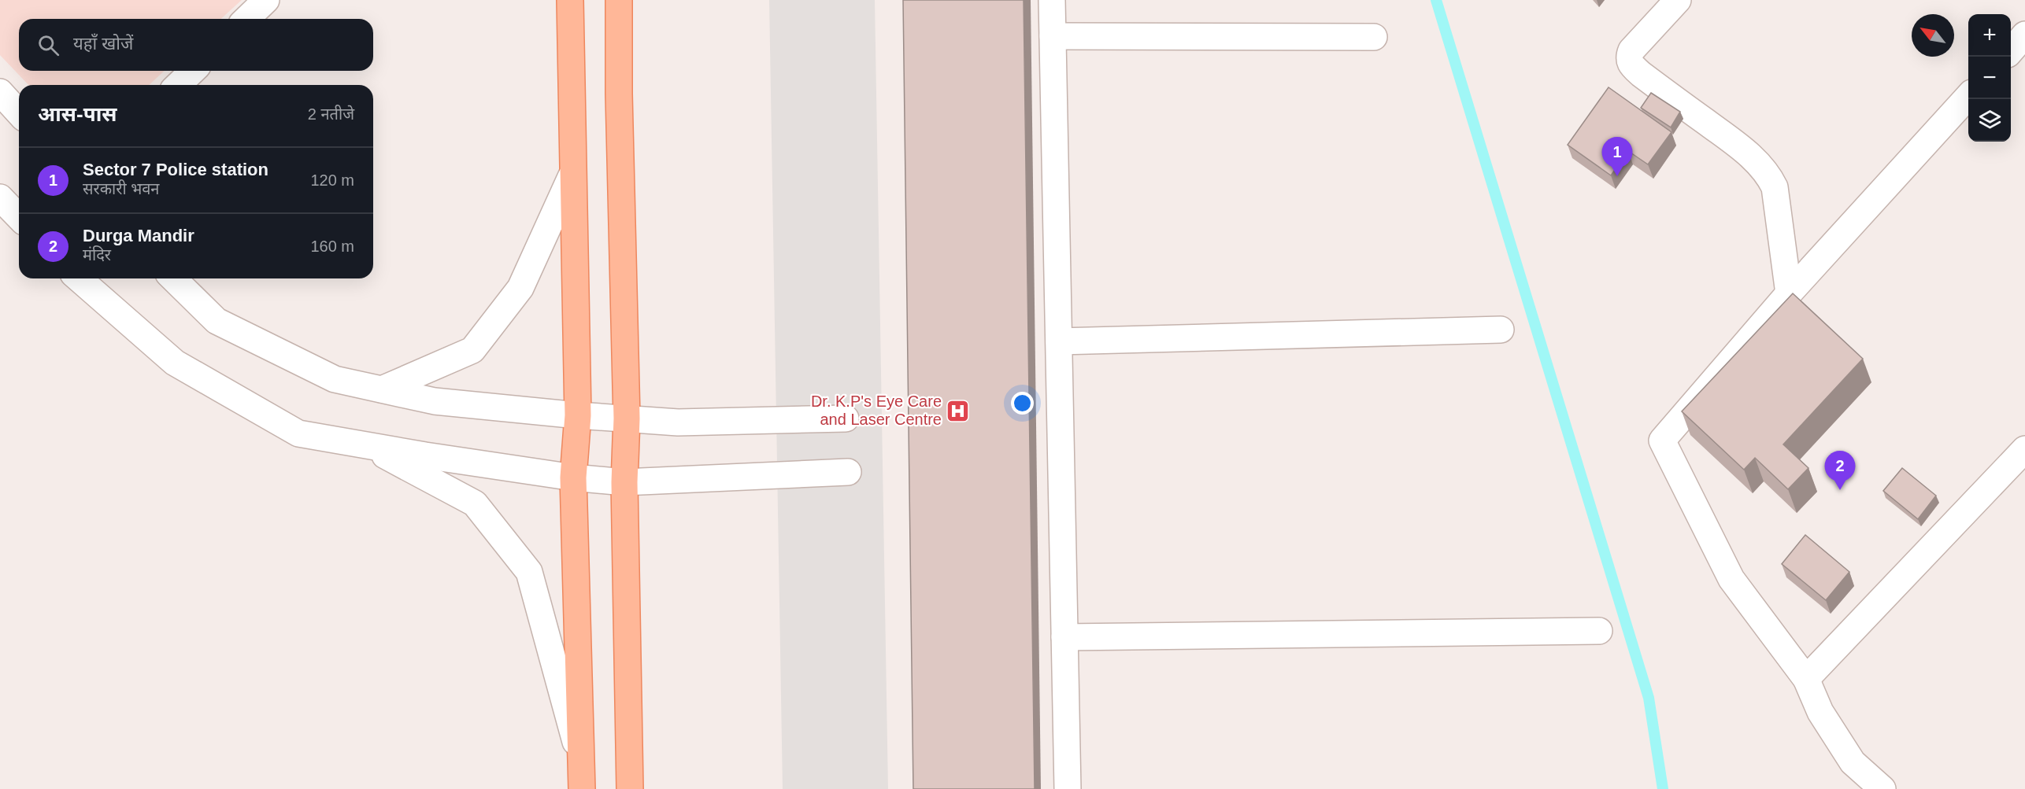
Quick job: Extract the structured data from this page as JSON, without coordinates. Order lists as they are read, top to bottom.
{
  "places": {
    "hospital": ["Dr. K.P's Eye Care and Laser Centre"]
  },
  "north": "top left",
  "page": {
    "map_buttons": ["+", "−"],
    "search": "यहाँ खोजें",
    "heading": ["आस-पास", "2 नतीजे"],
    "pins": ["1", "2"],
    "list": [
      {
        "mark": "1",
        "name": "Sector 7 Police station",
        "note": "सरकारी भवन",
        "value": "120 m"
      },
      {
        "mark": "2",
        "name": "Durga Mandir",
        "note": "मंदिर",
        "value": "160 m"
      }
    ]
  }
}
